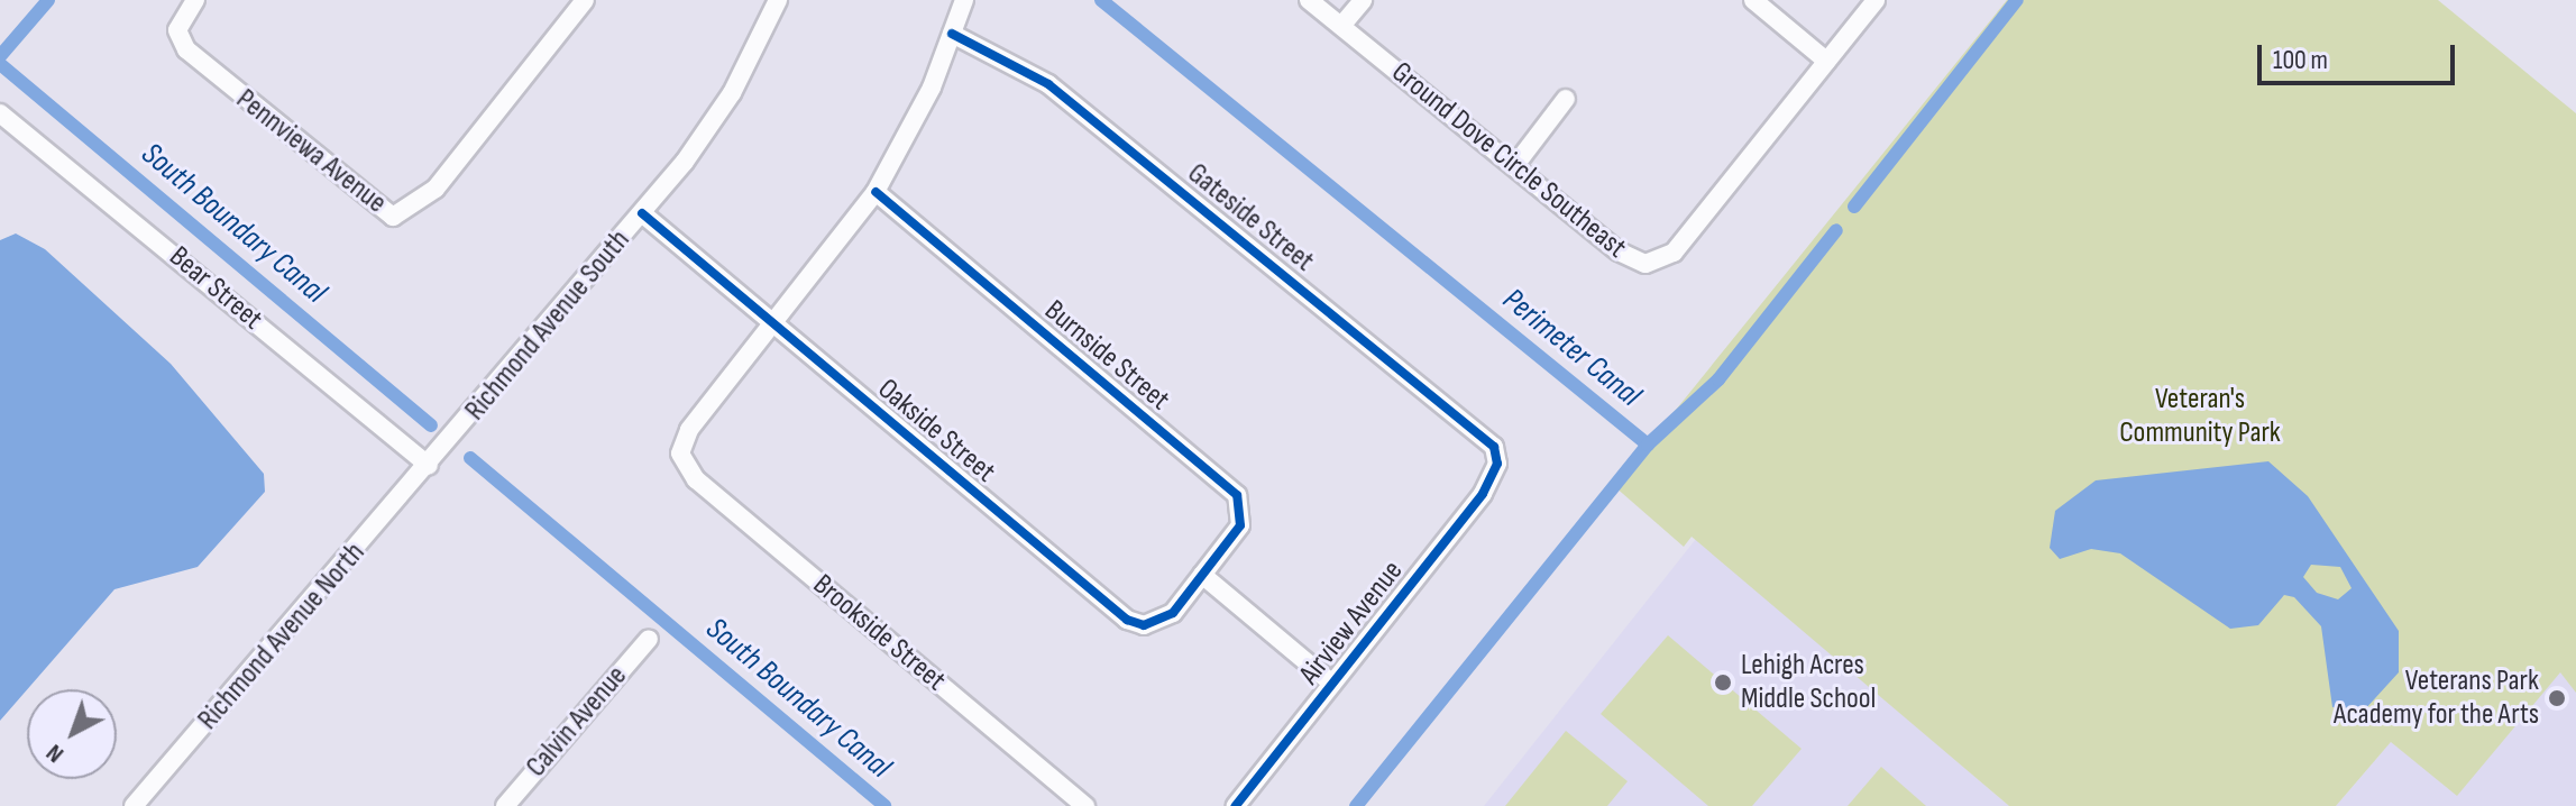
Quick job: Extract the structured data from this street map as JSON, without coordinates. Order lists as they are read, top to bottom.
{
  "streets": {
    "street": [
      "Pennviewa Avenue",
      "Ground Dove Circle Southeast",
      "Gateside Street",
      "Bear Street",
      "Richmond Avenue South",
      "Burnside Street",
      "Oakside Street",
      "Airview Avenue",
      "Brookside Street",
      "Richmond Avenue North",
      "Calvin Avenue"
    ]
  },
  "crossings": [
    ["Gateside Street", "Airview Avenue"],
    ["Bear Street", "Richmond Avenue South"],
    ["Bear Street", "Richmond Avenue North"],
    ["Richmond Avenue South", "Oakside Street"],
    ["Richmond Avenue South", "Richmond Avenue North"],
    ["Burnside Street", "Oakside Street"],
    ["Oakside Street", "Brookside Street"]
  ],
  "water": ["South Boundary Canal", "Perimeter Canal"],
  "parks": ["Veteran's Community Park"],
  "places": ["Lehigh Acres Middle School", "Veterans Park Academy for the Arts"],
  "scale_bar": "100 m",
  "north": "bottom left"
}
